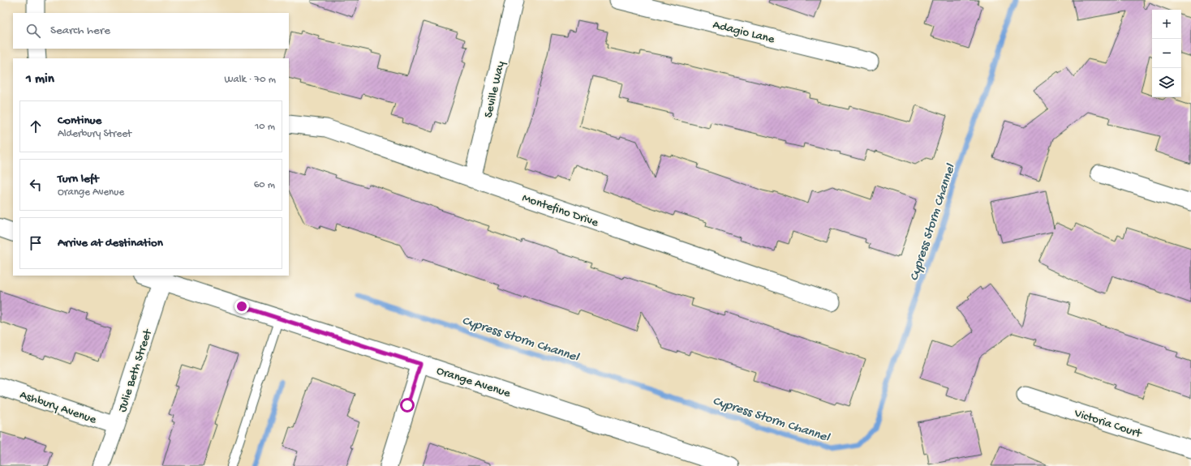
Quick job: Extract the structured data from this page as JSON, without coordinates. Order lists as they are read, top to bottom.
{
  "streets": {
    "main road": ["Orange Avenue"],
    "street": [
      "Adagio Lane",
      "Seville Way",
      "Montefino Drive",
      "Julie Beth Street",
      "Ashbury Avenue",
      "Victoria Court"
    ]
  },
  "crossings": [
    ["Seville Way", "Montefino Drive"],
    ["Julie Beth Street", "Orange Avenue"],
    ["Julie Beth Street", "Ashbury Avenue"]
  ],
  "water": ["Cypress Storm Channel"],
  "page": {
    "map_buttons": ["+", "−"],
    "search": "Search here",
    "heading": ["1 min", "Walk · 70 m"],
    "list": [
      ["Continue", "Alderbury Street", "10 m"],
      ["Turn left", "Orange Avenue", "60 m"],
      "Arrive at destination"
    ]
  }
}
